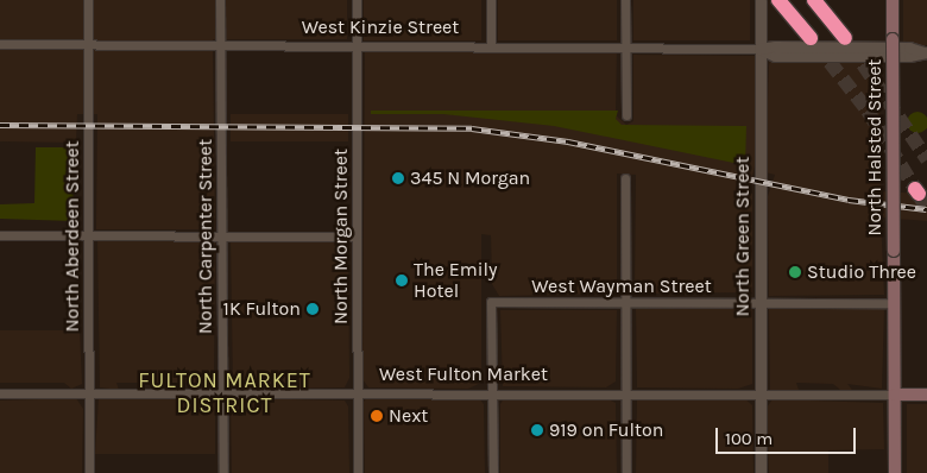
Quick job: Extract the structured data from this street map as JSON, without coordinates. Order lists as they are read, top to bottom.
{
  "streets": {
    "main road": ["North Halsted Street", "West Fulton Market"],
    "street": [
      "West Kinzie Street",
      "North Aberdeen Street",
      "North Carpenter Street",
      "North Morgan Street",
      "North Green Street",
      "West Wayman Street"
    ]
  },
  "crossings": [
    ["West Kinzie Street", "North Aberdeen Street"],
    ["West Kinzie Street", "North Carpenter Street"],
    ["West Kinzie Street", "North Morgan Street"],
    ["West Kinzie Street", "North Green Street"],
    ["North Halsted Street", "West Wayman Street"],
    ["North Halsted Street", "West Fulton Market"],
    ["North Aberdeen Street", "West Fulton Market"],
    ["North Carpenter Street", "West Fulton Market"],
    ["North Morgan Street", "West Fulton Market"],
    ["North Green Street", "West Wayman Street"],
    ["North Green Street", "West Fulton Market"],
    ["West Wayman Street", "West Fulton Market"]
  ],
  "districts": ["FULTON MARKET DISTRICT"],
  "places": [
    "345 N Morgan",
    "Studio Three",
    "The Emily Hotel",
    "1K Fulton",
    "Next",
    "919 on Fulton"
  ],
  "scale_bar": "100 m"
}
